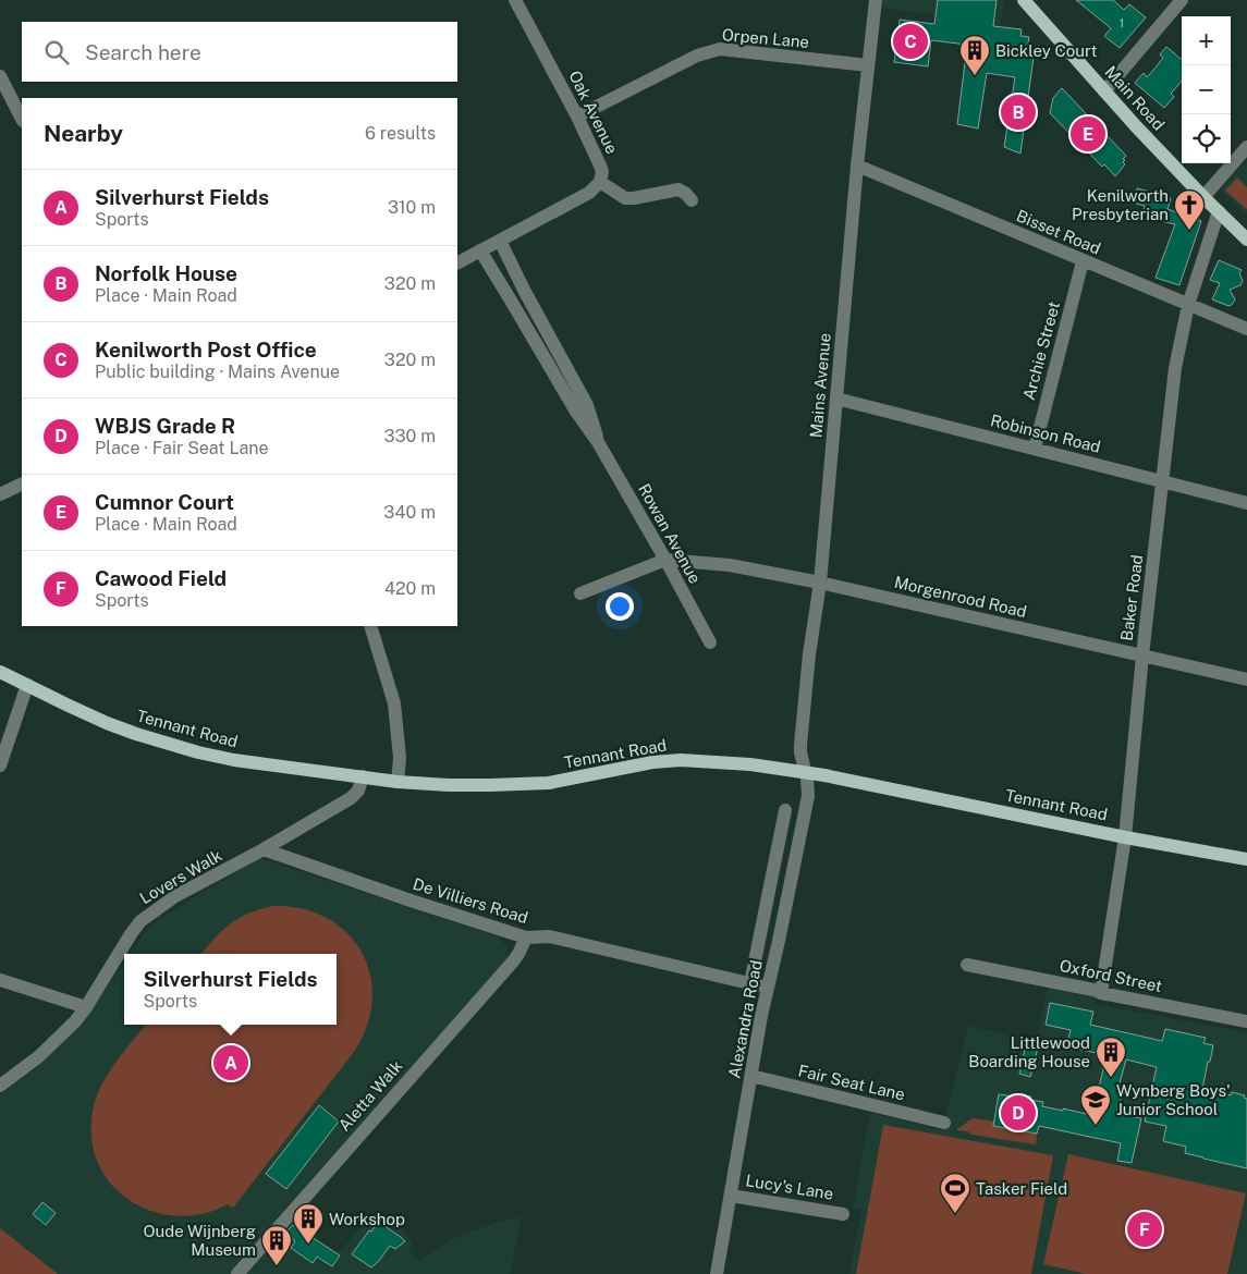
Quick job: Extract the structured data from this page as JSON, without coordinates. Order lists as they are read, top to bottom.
{
  "streets": {
    "main road": ["Main Road", "Tennant Road"],
    "street": [
      "Orpen Lane",
      "Oak Avenue",
      "Bisset Road",
      "Archie Street",
      "Mains Avenue",
      "Robinson Road",
      "Rowan Avenue",
      "Morgenrood Road",
      "Baker Road",
      "Lovers Walk",
      "De Villiers Road",
      "Oxford Street",
      "Alexandra Road",
      "Fair Seat Lane",
      "Aletta Walk",
      "Lucy's Lane"
    ]
  },
  "crossings": [
    ["Orpen Lane", "Oak Avenue"],
    ["Orpen Lane", "Mains Avenue"],
    ["Main Road", "Baker Road"],
    ["Bisset Road", "Archie Street"],
    ["Bisset Road", "Mains Avenue"],
    ["Bisset Road", "Baker Road"],
    ["Archie Street", "Robinson Road"],
    ["Mains Avenue", "Robinson Road"],
    ["Mains Avenue", "Morgenrood Road"],
    ["Mains Avenue", "Tennant Road"],
    ["Mains Avenue", "Alexandra Road"],
    ["Robinson Road", "Baker Road"],
    ["Rowan Avenue", "Morgenrood Road"],
    ["Morgenrood Road", "Baker Road"],
    ["Baker Road", "Tennant Road"],
    ["Baker Road", "Oxford Street"],
    ["Tennant Road", "Lovers Walk"],
    ["Tennant Road", "Alexandra Road"],
    ["Lovers Walk", "De Villiers Road"],
    ["De Villiers Road", "Alexandra Road"],
    ["De Villiers Road", "Aletta Walk"],
    ["Alexandra Road", "Fair Seat Lane"],
    ["Alexandra Road", "Lucy's Lane"]
  ],
  "places": {
    "building": [
      "Bickley Court",
      "Littlewood Boarding House",
      "Workshop",
      "Oude Wijnberg Museum"
    ],
    "church": ["Kenilworth Presbyterian"],
    "school or university": ["Wynberg Boys' Junior School"],
    "sports": ["Tasker Field"]
  },
  "house_numbers": ["1"],
  "page": {
    "map_buttons": ["+", "−"],
    "pins": [
      "C",
      "B",
      "E",
      "A",
      "D",
      "F"
    ],
    "search": "Search here",
    "heading": ["Nearby", "6 results"],
    "list": [
      {
        "mark": "A",
        "name": "Silverhurst Fields",
        "note": "Sports",
        "value": "310 m"
      },
      {
        "mark": "B",
        "name": "Norfolk House",
        "note": "Place · Main Road",
        "value": "320 m"
      },
      {
        "mark": "C",
        "name": "Kenilworth Post Office",
        "note": "Public building · Mains Avenue",
        "value": "320 m"
      },
      {
        "mark": "D",
        "name": "WBJS Grade R",
        "note": "Place · Fair Seat Lane",
        "value": "330 m"
      },
      {
        "mark": "E",
        "name": "Cumnor Court",
        "note": "Place · Main Road",
        "value": "340 m"
      },
      {
        "mark": "F",
        "name": "Cawood Field",
        "note": "Sports",
        "value": "420 m"
      }
    ],
    "popup": ["Silverhurst Fields", "Sports"]
  }
}
